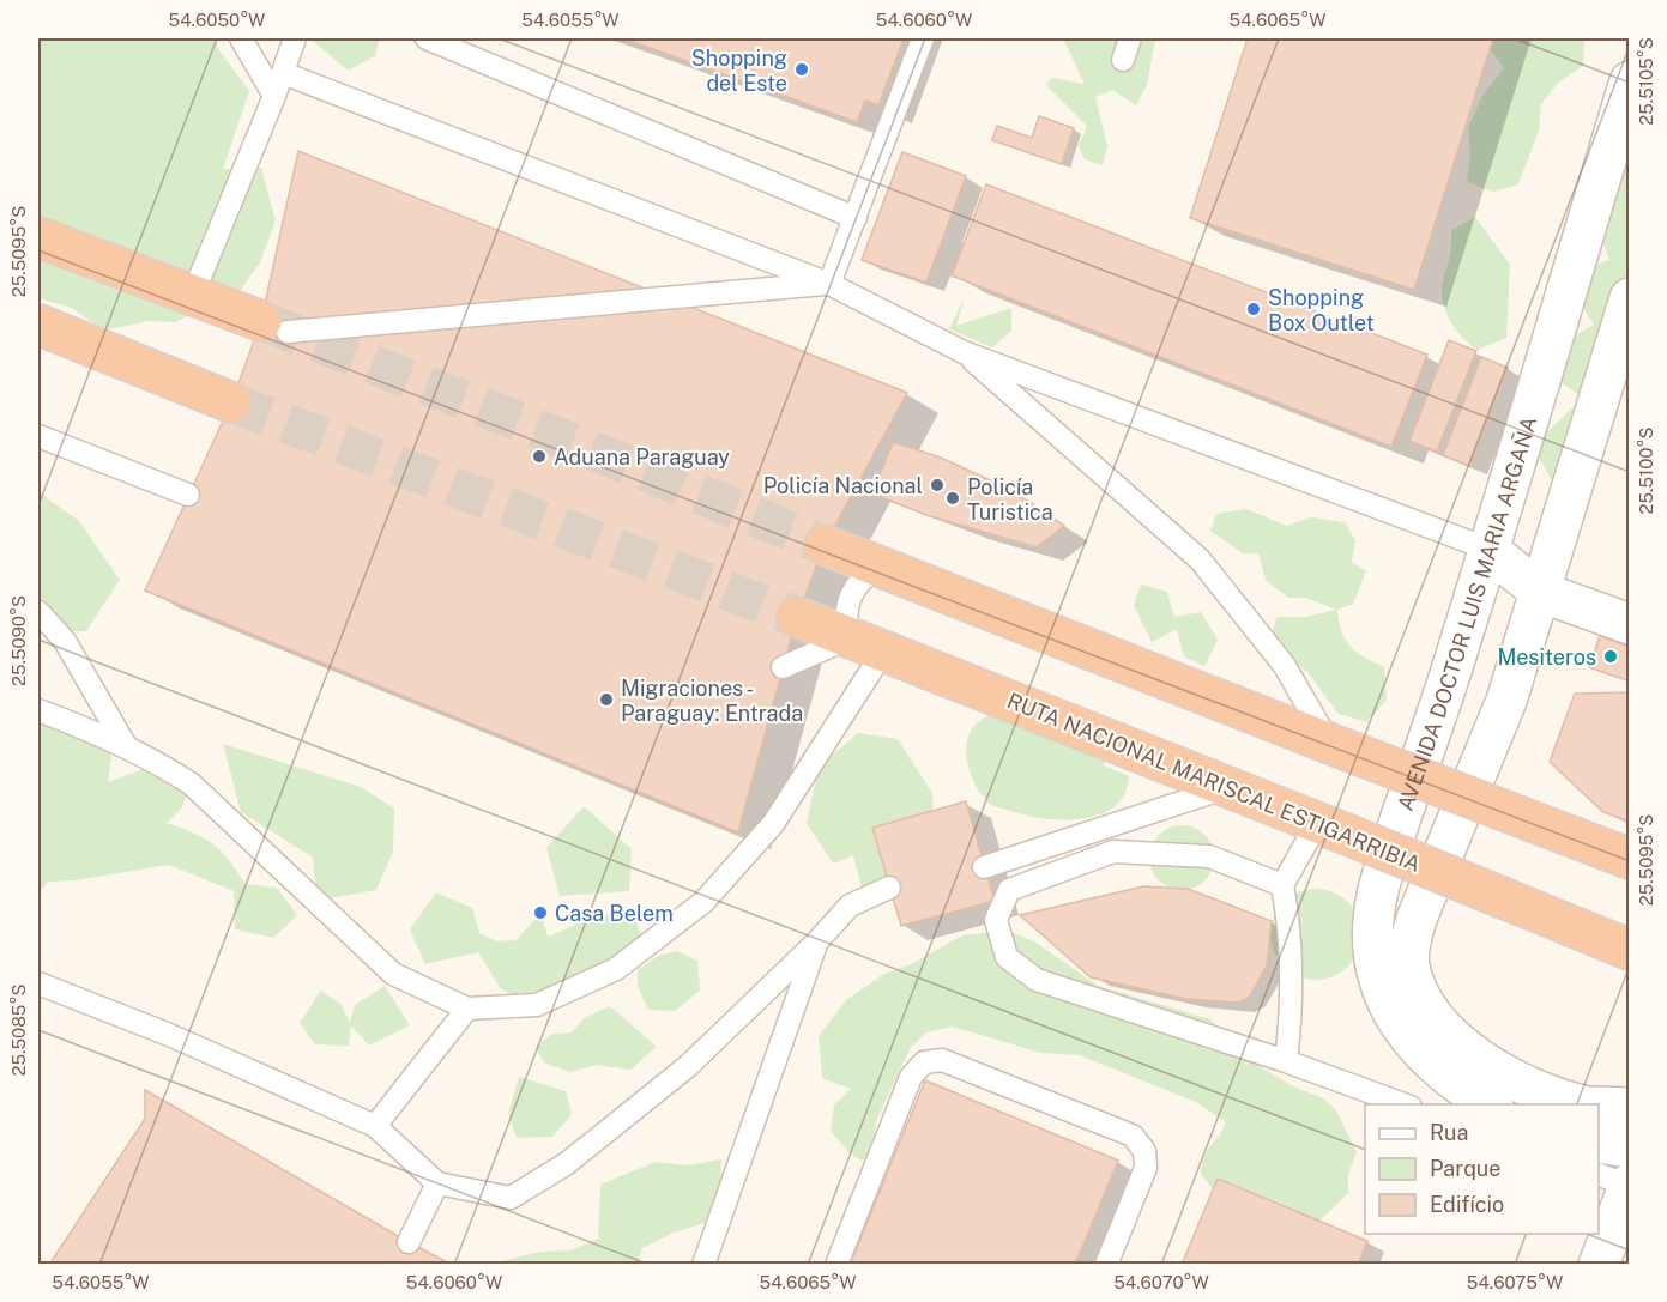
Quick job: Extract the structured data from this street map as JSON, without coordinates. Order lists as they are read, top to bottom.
{
  "streets": {
    "highway": ["RUTA NACIONAL MARISCAL ESTIGARRIBIA"],
    "street": ["AVENIDA DOCTOR LUIS MARIA ARGAÑA"]
  },
  "places": [
    "Shopping del Este",
    "Shopping Box Outlet",
    "Aduana Paraguay",
    "Policía Nacional",
    "Policía Turistica",
    "Mesiteros",
    "Migraciones - Paraguay: Entrada",
    "Casa Belem"
  ],
  "legend": ["Rua", "Parque", "Edifício"],
  "coordinates": [
    "54.6050°W",
    "54.6055°W",
    "54.6060°W",
    "54.6065°W",
    "25.5105°S",
    "25.5095°S",
    "25.5100°S",
    "25.5090°S",
    "25.5085°S",
    "54.6070°W",
    "54.6075°W"
  ]
}
